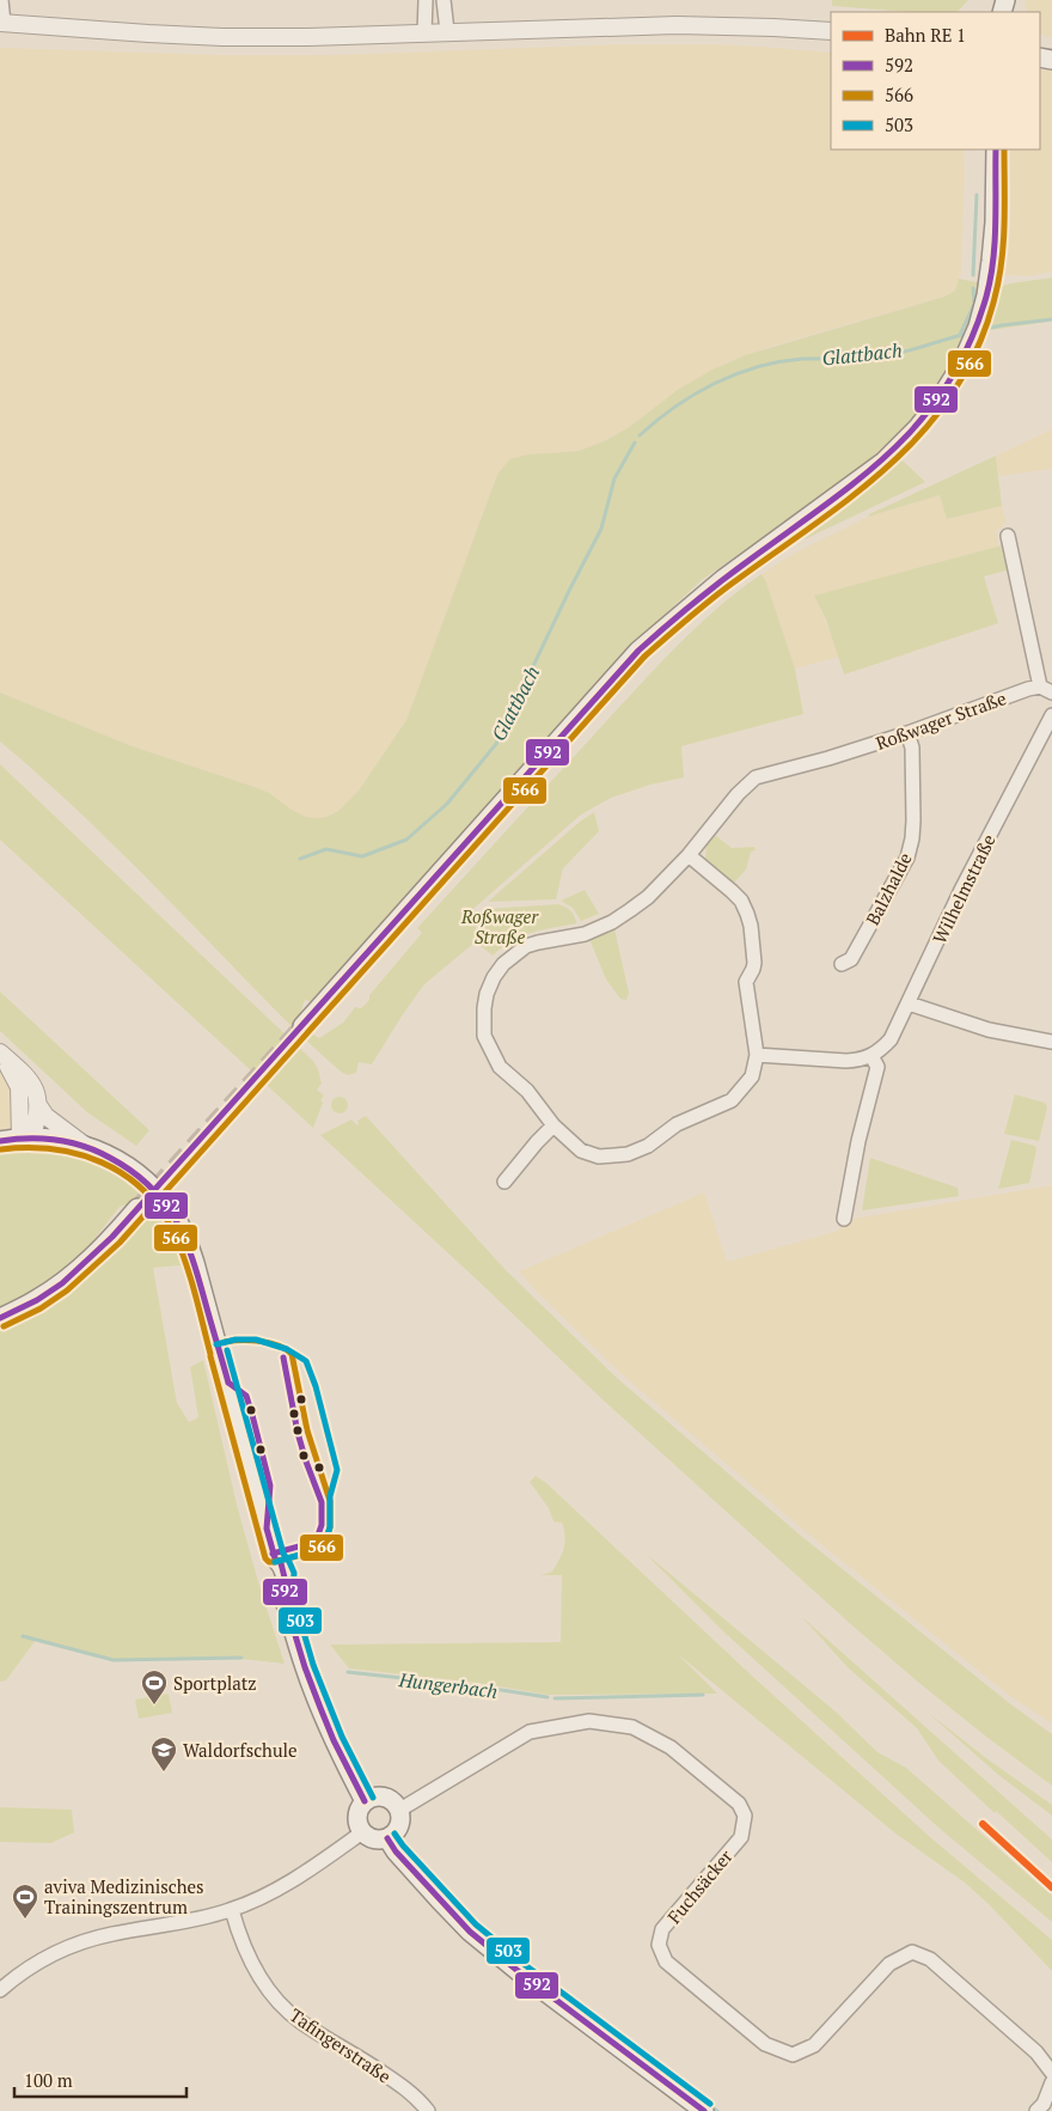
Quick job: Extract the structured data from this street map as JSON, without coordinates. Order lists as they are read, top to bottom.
{
  "streets": {
    "street": [
      "Roßwager Straße",
      "Balzhalde",
      "Wilhelmstraße",
      "Fuchsäcker",
      "Tafingerstraße"
    ]
  },
  "crossings": [
    ["Roßwager Straße", "Balzhalde"]
  ],
  "water": ["Glattbach", "Hungerbach"],
  "parks": ["Roßwager Straße"],
  "places": {
    "sports": ["Sportplatz", "aviva Medizinisches Trainingszentrum"],
    "school or university": ["Waldorfschule"]
  },
  "lines": ["transit line 592", "transit line 566", "transit line 503"],
  "legend": [
    "Bahn RE 1",
    "592",
    "566",
    "503"
  ],
  "scale_bar": "100 m"
}
